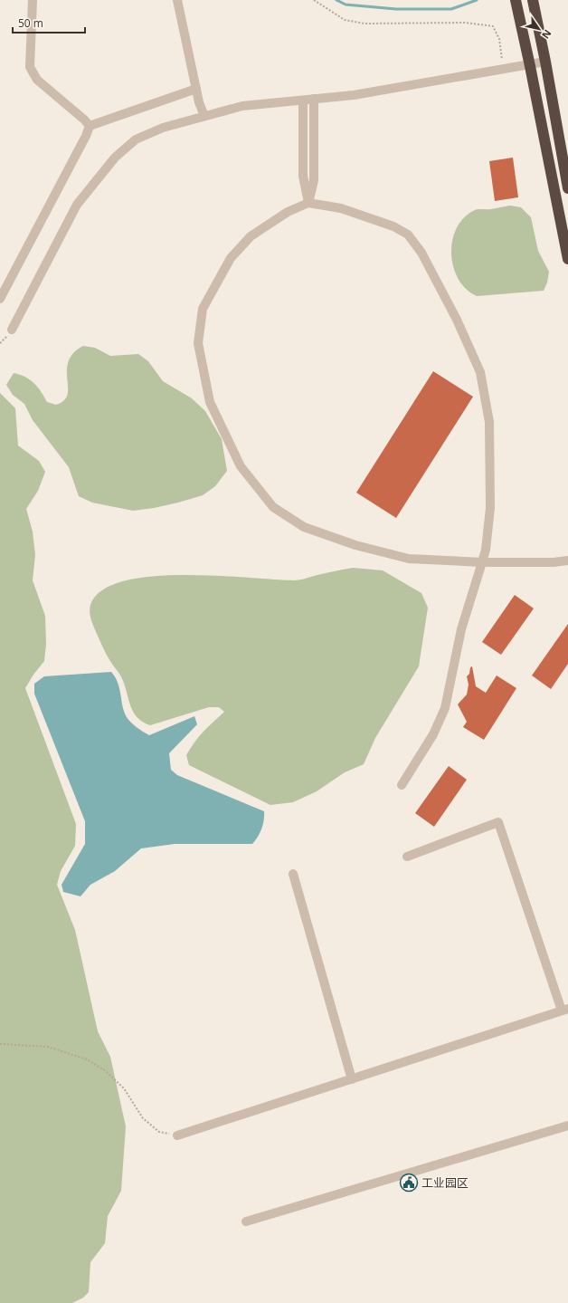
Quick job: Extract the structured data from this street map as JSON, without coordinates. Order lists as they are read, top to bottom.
{
  "places": {
    "public building": ["工业园区"]
  },
  "scale_bar": "50 m",
  "north": "bottom right"
}
